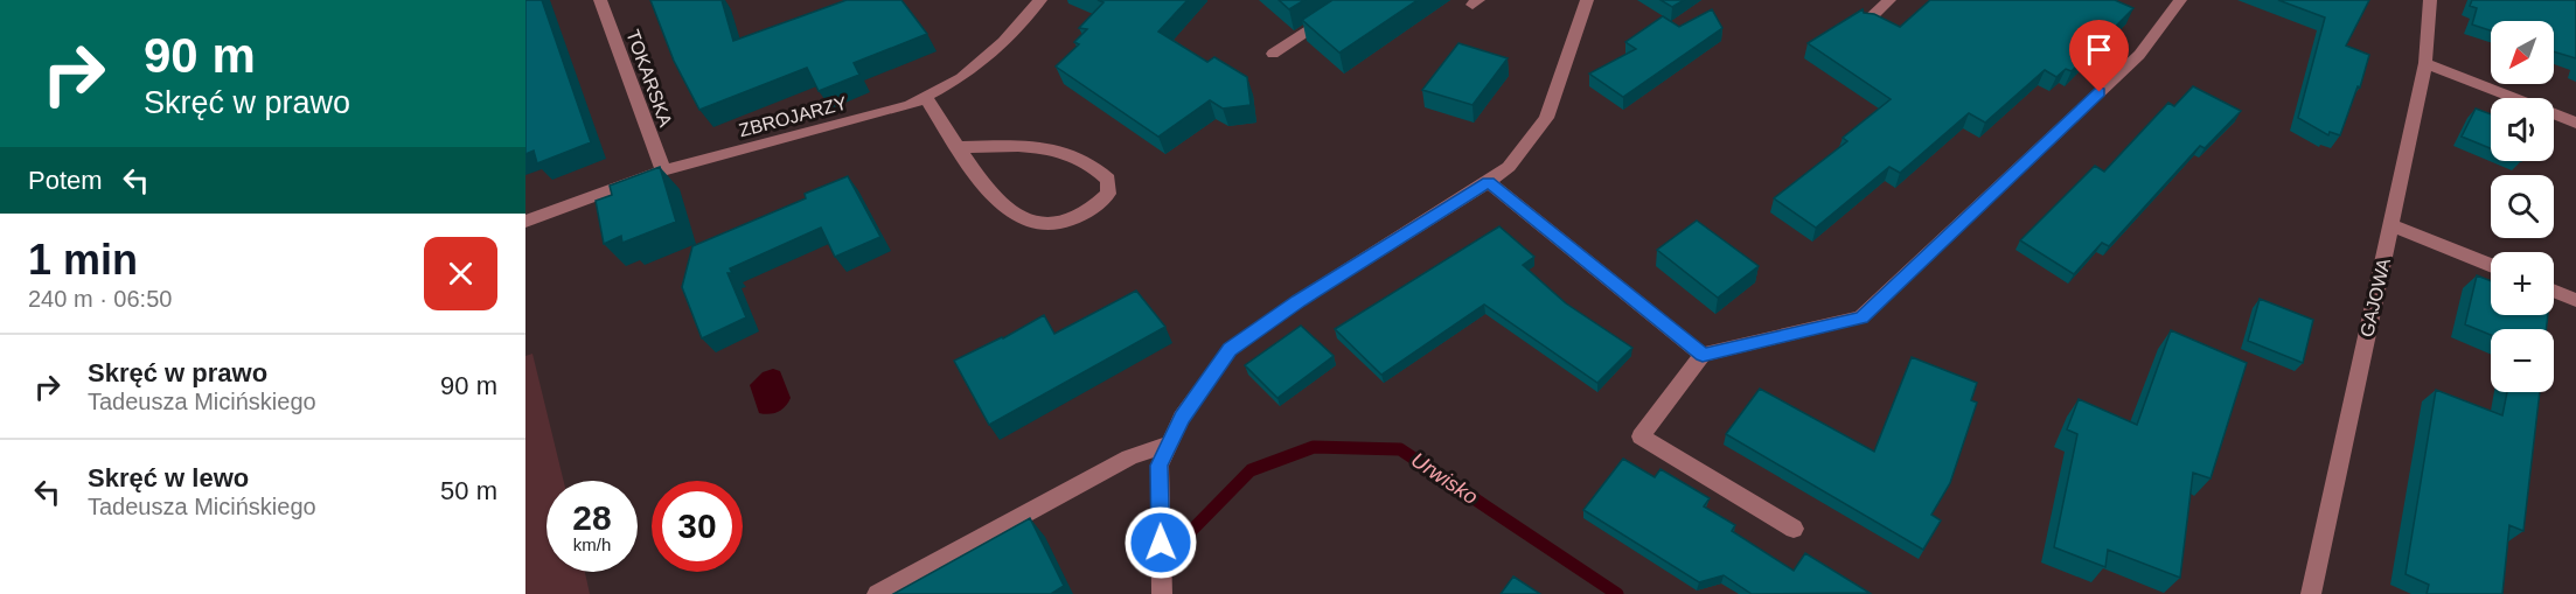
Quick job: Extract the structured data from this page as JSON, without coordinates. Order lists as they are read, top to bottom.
{
  "streets": {
    "street": ["TOKARSKA", "ZBROJARZY", "GAJOWA"]
  },
  "crossings": [
    ["TOKARSKA", "ZBROJARZY"]
  ],
  "water": ["Urwisko"],
  "north": "bottom left",
  "page": {
    "turn": ["90 m", "Skręć w prawo"],
    "map_buttons": ["+", "−"],
    "then": "Potem",
    "heading": ["1 min", "240 m · 06:50"],
    "list": [
      {
        "name": "Skręć w prawo",
        "note": "Tadeusza Micińskiego",
        "value": "90 m"
      },
      {
        "name": "Skręć w lewo",
        "note": "Tadeusza Micińskiego",
        "value": "50 m"
      }
    ],
    "speed": "28 km/h",
    "limit": "30"
  }
}
